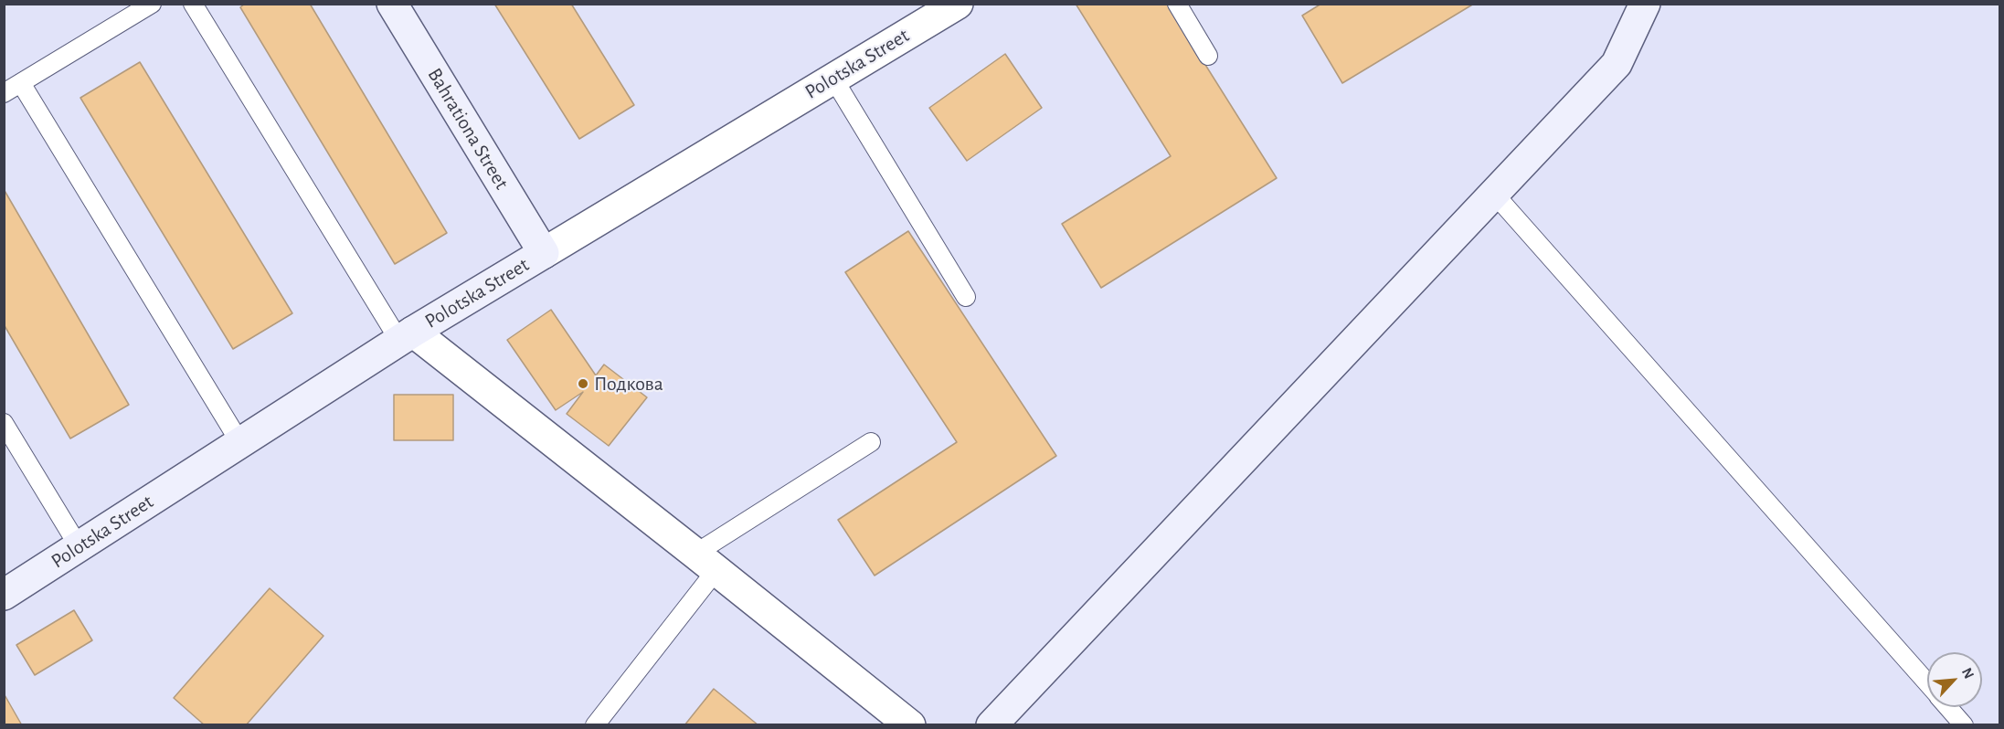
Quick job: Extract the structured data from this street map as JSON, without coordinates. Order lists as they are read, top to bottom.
{
  "streets": {
    "street": ["Polotska Street", "Bahrationa Street"]
  },
  "crossings": [
    ["Polotska Street", "Bahrationa Street"]
  ],
  "places": ["Подкова"],
  "north": "top right"
}
